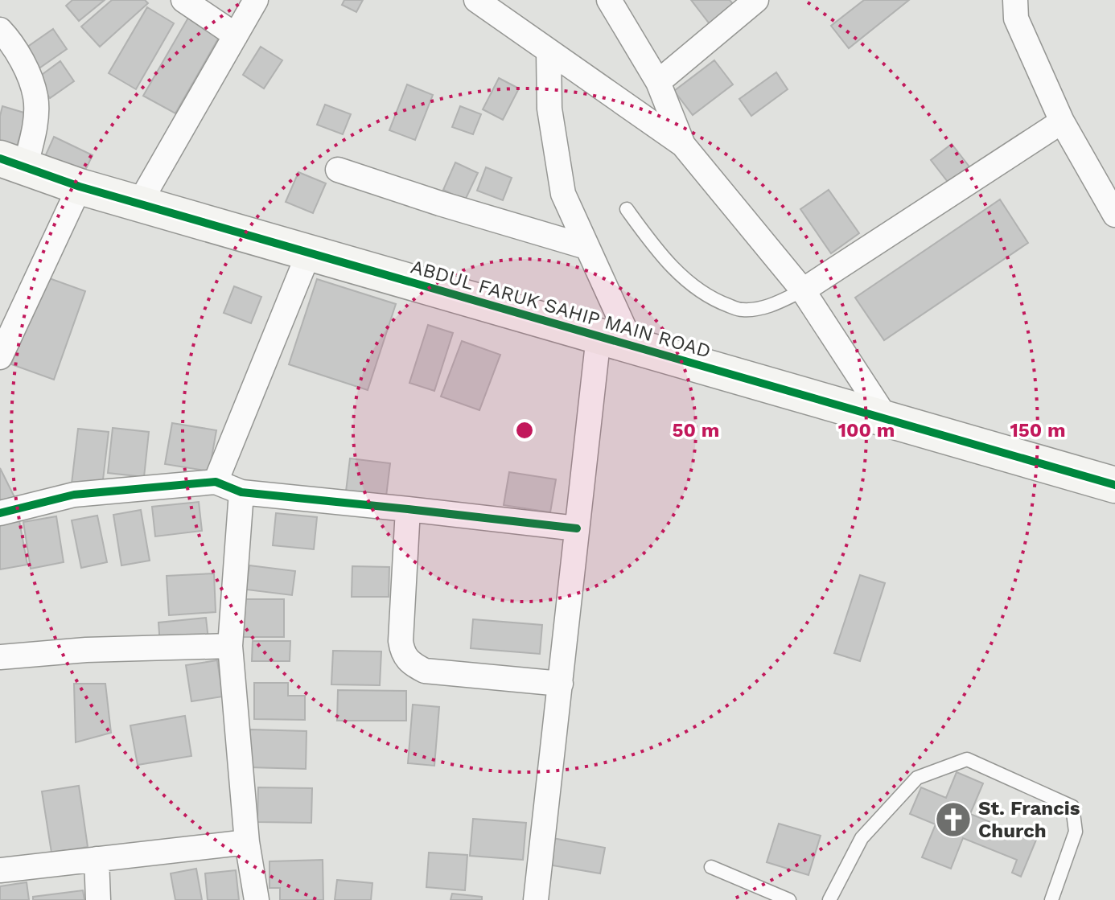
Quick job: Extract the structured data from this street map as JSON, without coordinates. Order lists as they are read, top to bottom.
{
  "streets": {
    "street": ["ABDUL FARUK SAHIP MAIN ROAD"]
  },
  "places": {
    "church": ["St. Francis Church"]
  },
  "rings": ["50 m", "100 m", "150 m"]
}
